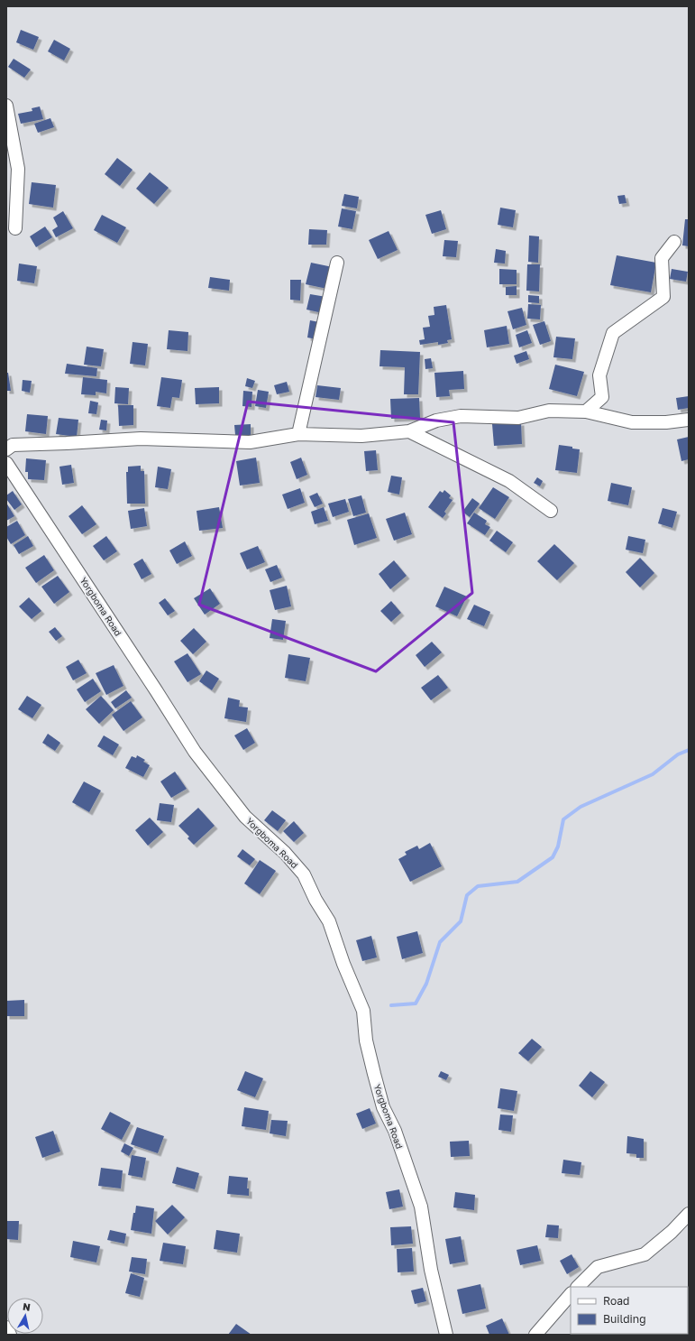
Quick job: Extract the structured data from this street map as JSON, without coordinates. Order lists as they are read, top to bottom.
{
  "streets": {
    "street": ["Yorgboma Road"]
  },
  "legend": ["Road", "Building"],
  "north": "top"
}
